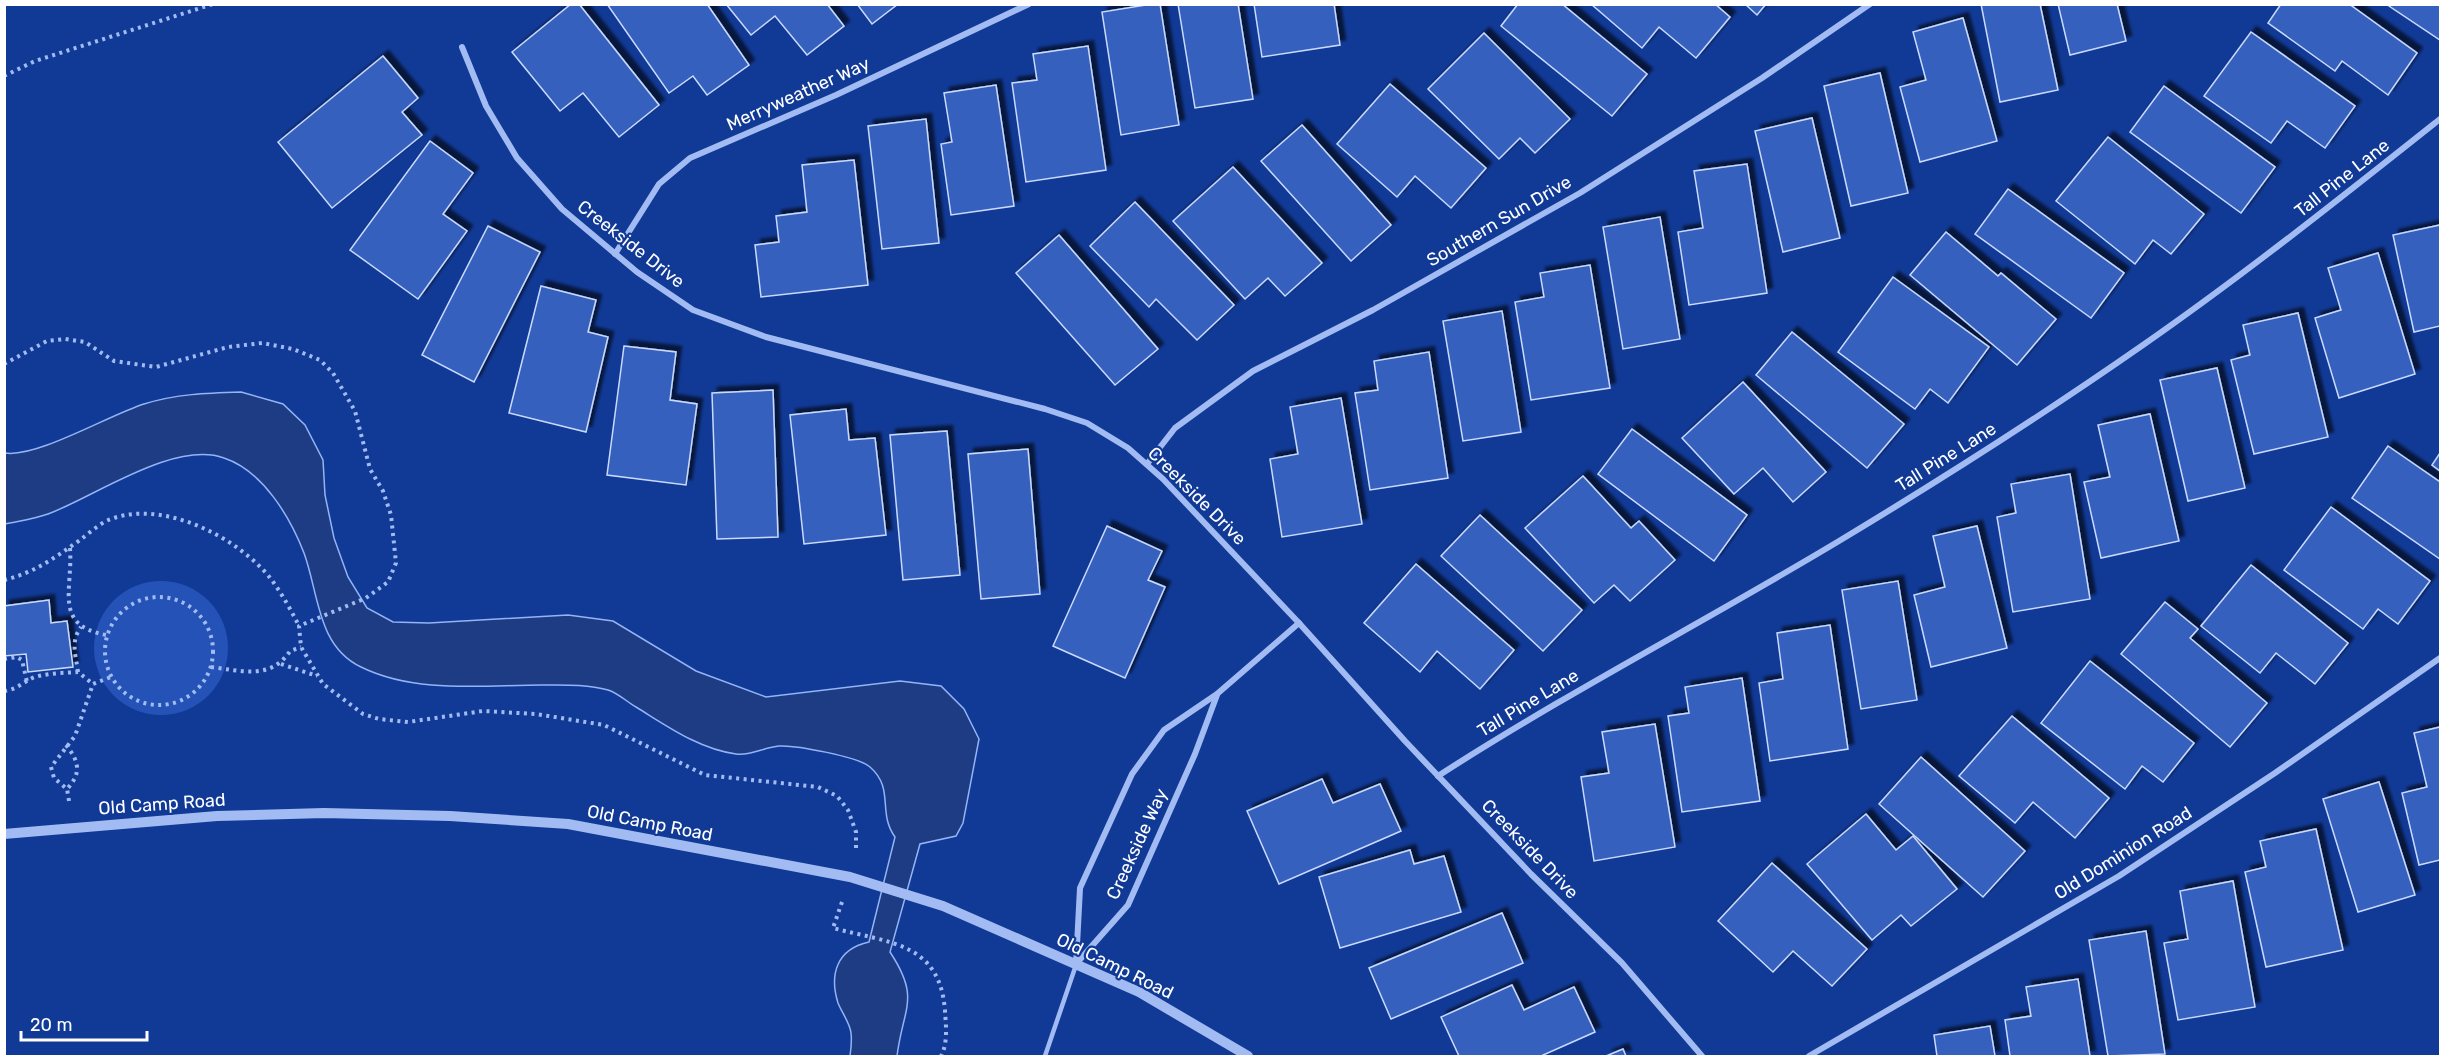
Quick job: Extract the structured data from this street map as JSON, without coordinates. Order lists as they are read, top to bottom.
{
  "streets": {
    "street": [
      "Merryweather Way",
      "Tall Pine Lane",
      "Southern Sun Drive",
      "Creekside Drive",
      "Old Camp Road",
      "Creekside Way",
      "Old Dominion Road"
    ]
  },
  "crossings": [
    ["Merryweather Way", "Creekside Drive"],
    ["Tall Pine Lane", "Creekside Drive"],
    ["Southern Sun Drive", "Creekside Drive"],
    ["Creekside Drive", "Creekside Way"],
    ["Old Camp Road", "Creekside Way"]
  ],
  "scale_bar": "20 m"
}
